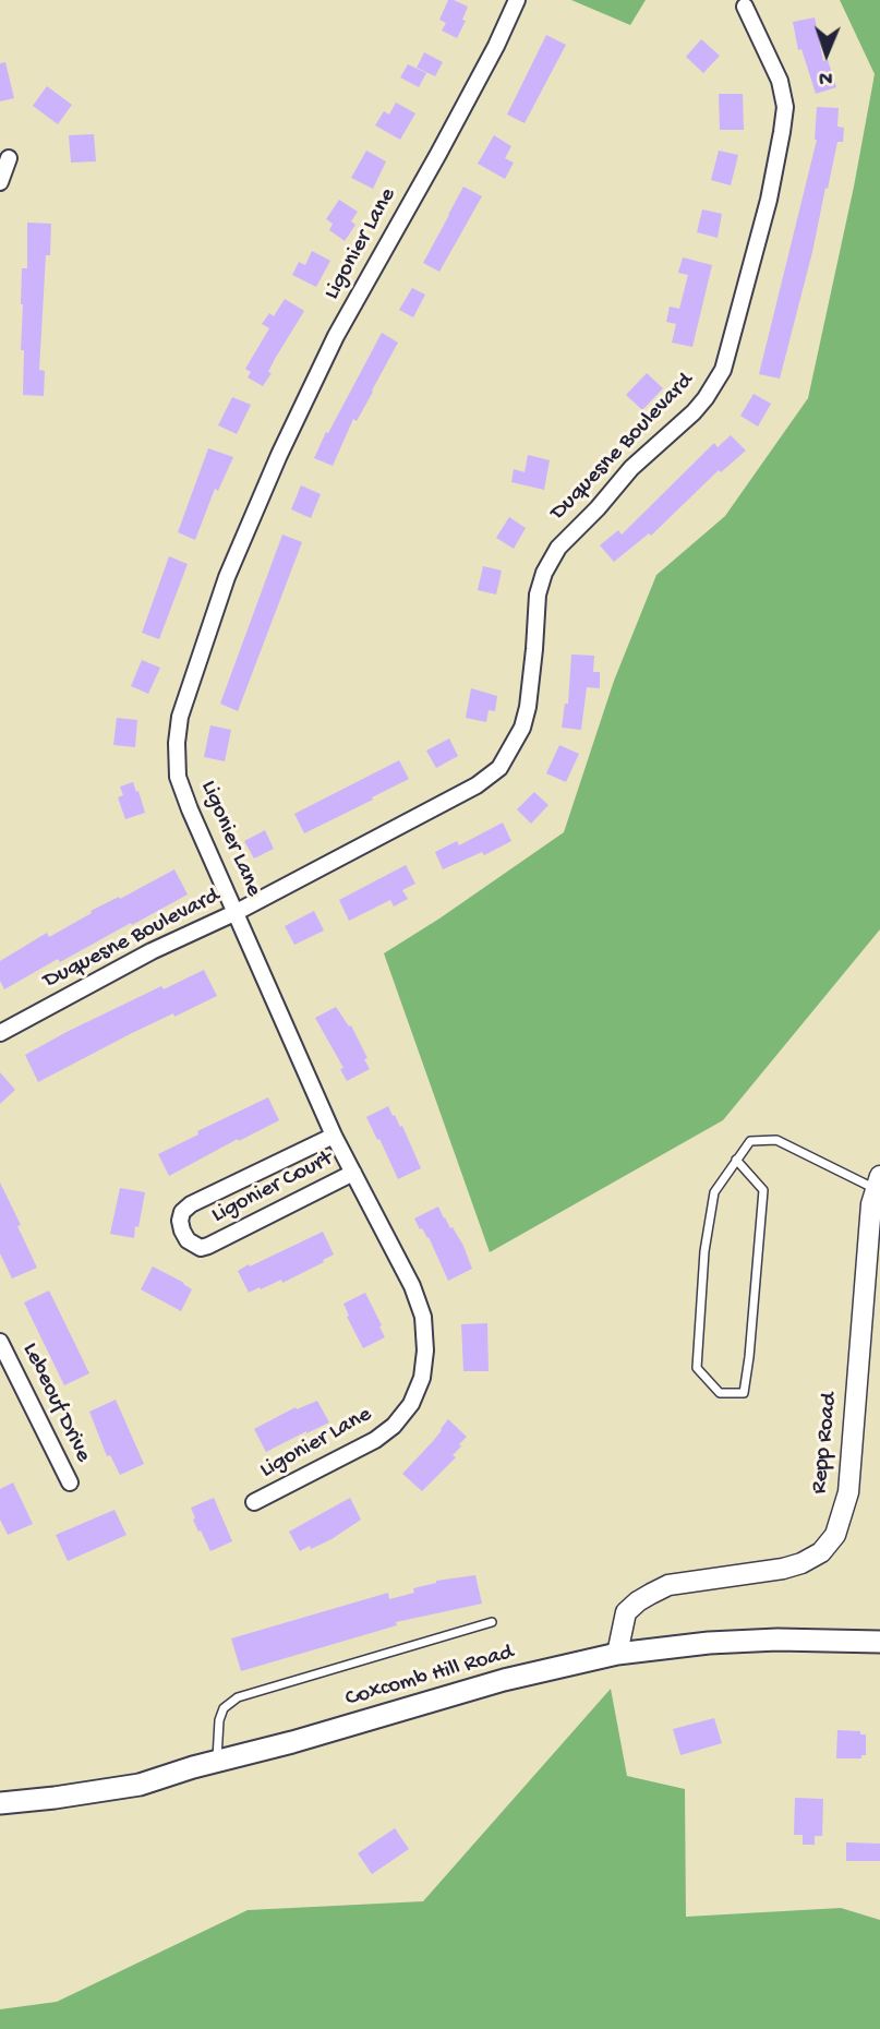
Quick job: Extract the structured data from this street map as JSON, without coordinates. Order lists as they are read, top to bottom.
{
  "streets": {
    "main road": ["Coxcomb Hill Road"],
    "street": [
      "Ligonier Lane",
      "Duquesne Boulevard",
      "Ligonier Court",
      "Lebeouf Drive",
      "Repp Road"
    ]
  },
  "crossings": [
    ["Ligonier Lane", "Duquesne Boulevard"],
    ["Ligonier Lane", "Ligonier Court"],
    ["Repp Road", "Coxcomb Hill Road"]
  ],
  "north": "bottom"
}
